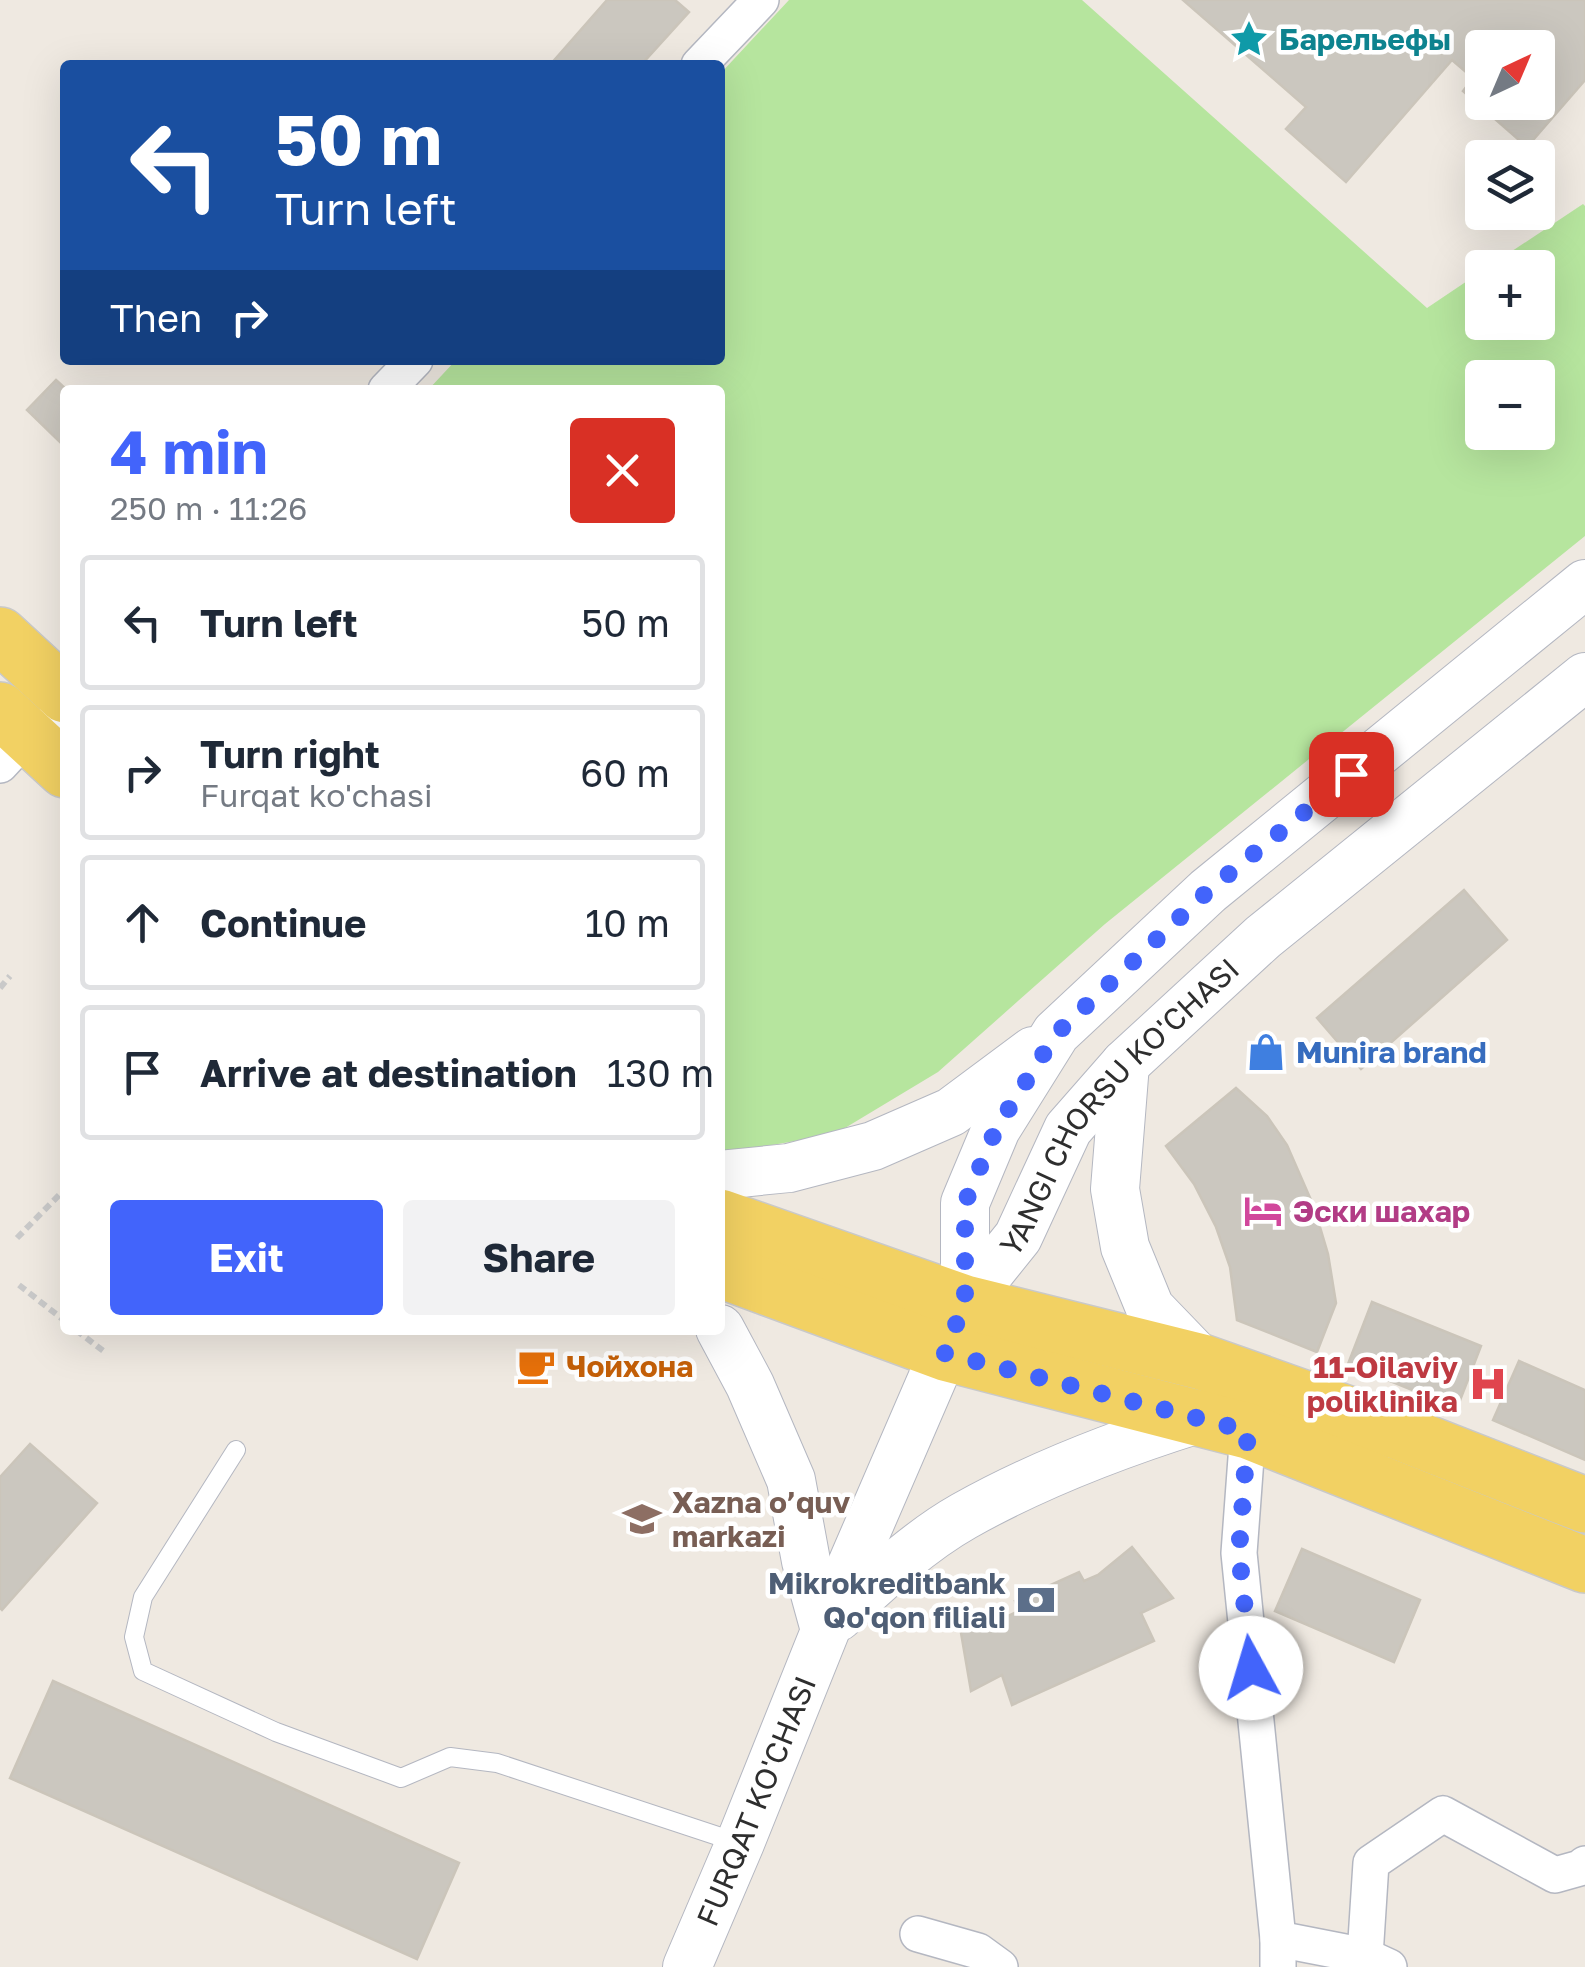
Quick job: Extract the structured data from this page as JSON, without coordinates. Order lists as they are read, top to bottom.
{
  "streets": {
    "main road": ["YANGI CHORSU KO'CHASI", "FURQAT KO'CHASI"]
  },
  "crossings": [
    ["YANGI CHORSU KO'CHASI", "FURQAT KO'CHASI"]
  ],
  "places": {
    "place": ["Барельефы"],
    "shop": ["Munira brand"],
    "hotel": ["Эски шахар"],
    "cafe": ["Чойхона"],
    "hospital": ["11-Oilaviy poliklinika"],
    "school or university": ["Xazna o’quv markazi"],
    "bank": ["Mikrokreditbank Qo'qon filiali"]
  },
  "north": "top right",
  "page": {
    "map_buttons": ["+", "−"],
    "turn": ["50 m", "Turn left"],
    "then": "Then",
    "heading": ["4 min", "250 m · 11:26"],
    "list": [
      {
        "name": "Turn left",
        "value": "50 m"
      },
      {
        "name": "Turn right",
        "note": "Furqat ko'chasi",
        "value": "60 m"
      },
      {
        "name": "Continue",
        "value": "10 m"
      },
      {
        "name": "Arrive at destination",
        "value": "130 m"
      }
    ],
    "buttons": ["Exit", "Share"]
  }
}
